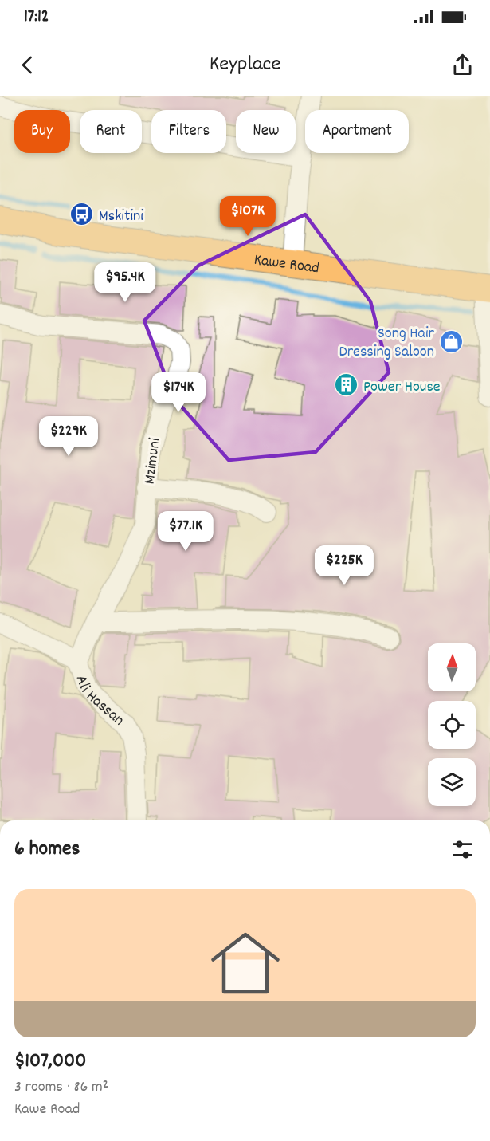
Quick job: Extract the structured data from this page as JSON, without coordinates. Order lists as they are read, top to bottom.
{
  "streets": {
    "main road": ["Kawe Road"],
    "street": ["Mzimuni", "Ali Hassan"]
  },
  "crossings": [
    ["Mzimuni", "Ali Hassan"]
  ],
  "places": {
    "bus stop": ["Mskitini"],
    "shop": ["Song Hair Dressing Saloon"],
    "building": ["Power House"]
  },
  "north": "top",
  "page": {
    "status": "17:12",
    "header": "Keyplace",
    "chip": [
      "Buy",
      "Rent",
      "Filters",
      "New",
      "Apartment"
    ],
    "price": [
      "$107K",
      "$95.4K",
      "$174K",
      "$229K",
      "$77.1K",
      "$225K"
    ],
    "heading": "6 homes",
    "list": [
      {
        "name": "$107,000",
        "note": "3 rooms · 86 m² · Kawe Road"
      }
    ]
  }
}
